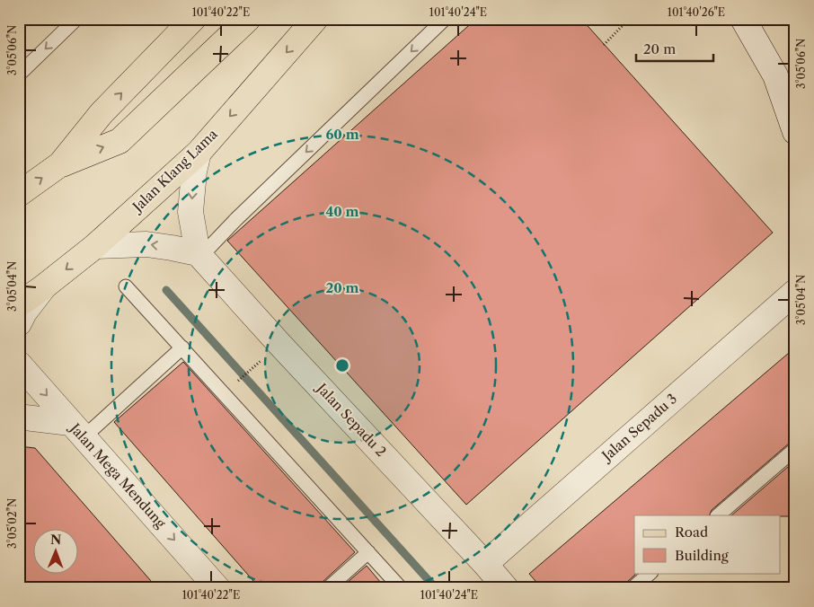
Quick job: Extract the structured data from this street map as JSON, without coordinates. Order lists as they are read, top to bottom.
{
  "streets": {
    "main road": ["Jalan Klang Lama"],
    "street": ["Jalan Sepadu 2", "Jalan Sepadu 3", "Jalan Mega Mendung"]
  },
  "crossings": [
    ["Jalan Sepadu 2", "Jalan Sepadu 3"]
  ],
  "one_way": ["Jalan Mega Mendung"],
  "legend": ["Road", "Building"],
  "scale_bar": "20 m",
  "north": "top",
  "coordinates": [
    "101°40'22\"E",
    "101°40'24\"E",
    "101°40'26\"E",
    "3°05'06\"N",
    "3°05'04\"N",
    "3°05'02\"N"
  ],
  "rings": ["60 m", "40 m", "20 m"]
}
